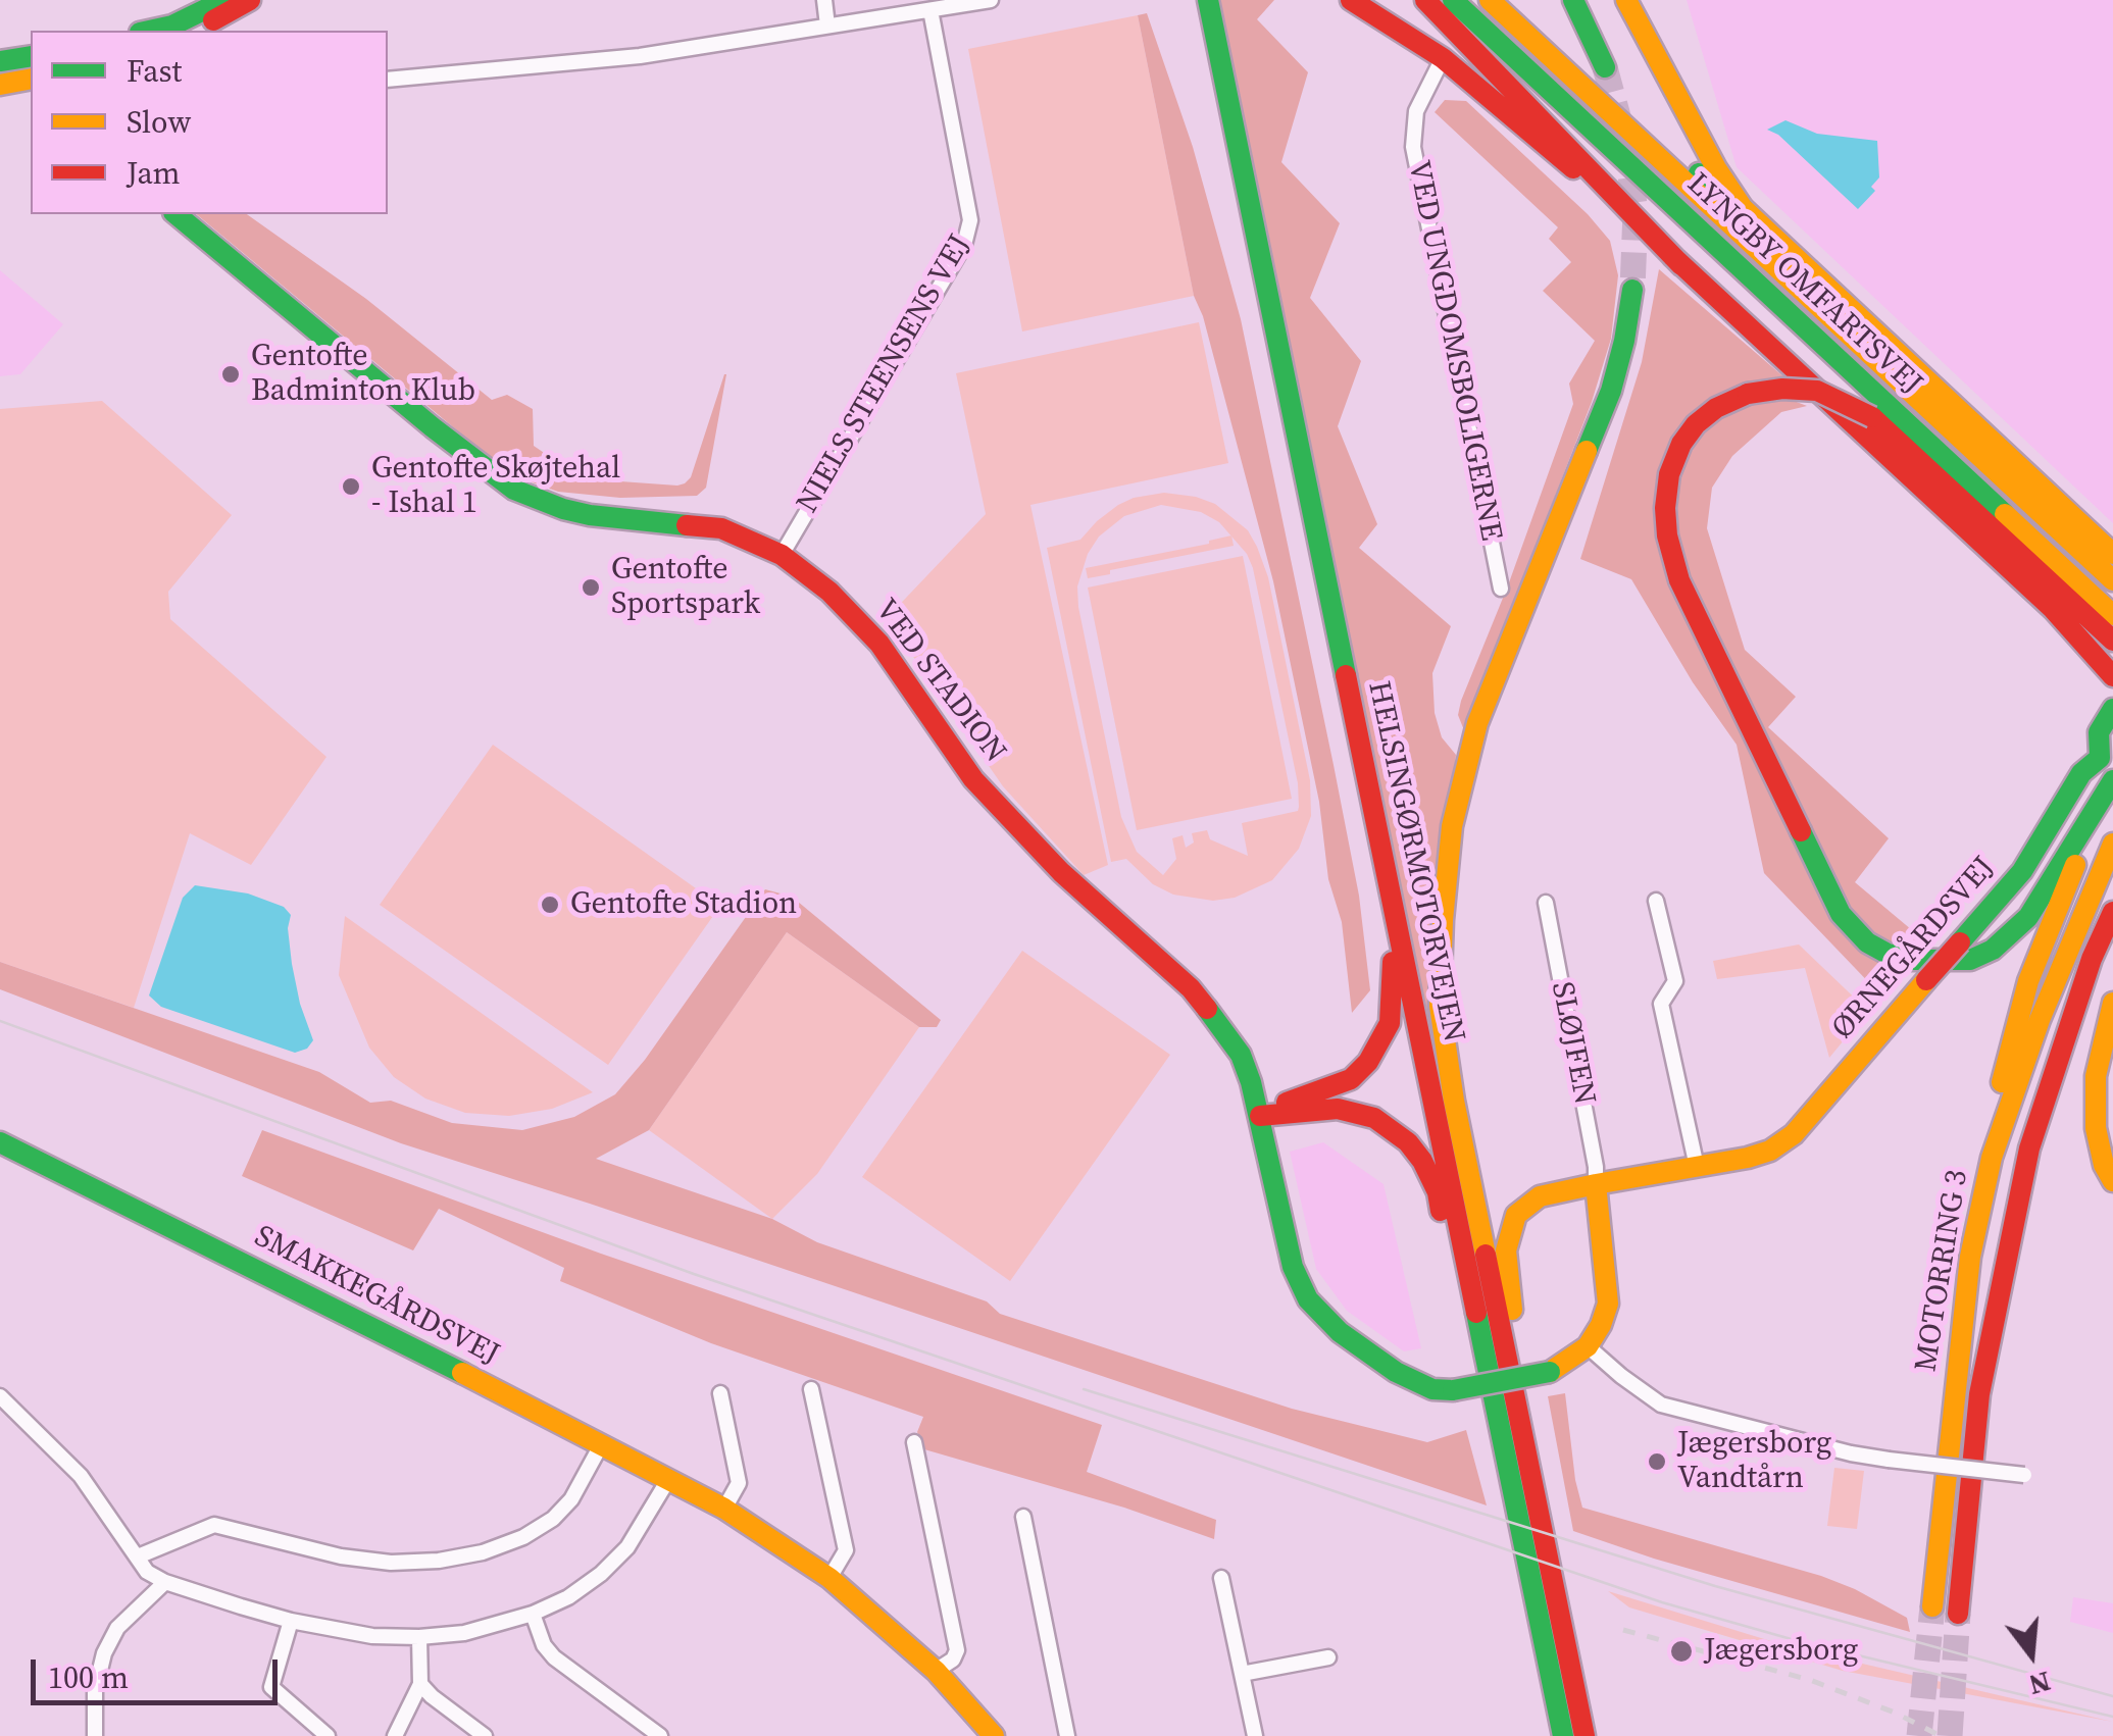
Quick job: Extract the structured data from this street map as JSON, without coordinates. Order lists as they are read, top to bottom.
{
  "streets": {
    "main road": [
      "LYNGBY OMFARTSVEJ",
      "VED STADION",
      "HELSINGØRMOTORVEJEN",
      "ØRNEGÅRDSVEJ",
      "MOTORRING 3",
      "SMAKKEGÅRDSVEJ"
    ],
    "street": ["VED UNGDOMSBOLIGERNE", "NIELS STEENSENS VEJ", "SLØJFEN"]
  },
  "crossings": [
    ["NIELS STEENSENS VEJ", "VED STADION"],
    ["HELSINGØRMOTORVEJEN", "ØRNEGÅRDSVEJ"],
    ["ØRNEGÅRDSVEJ", "SLØJFEN"]
  ],
  "places": [
    "Gentofte Badminton Klub",
    "Gentofte Skøjtehal - Ishal 1",
    "Gentofte Sportspark",
    "Gentofte Stadion",
    "Jægersborg Vandtårn",
    "Jægersborg"
  ],
  "legend": ["Fast", "Slow", "Jam"],
  "scale_bar": "100 m",
  "north": "bottom"
}
